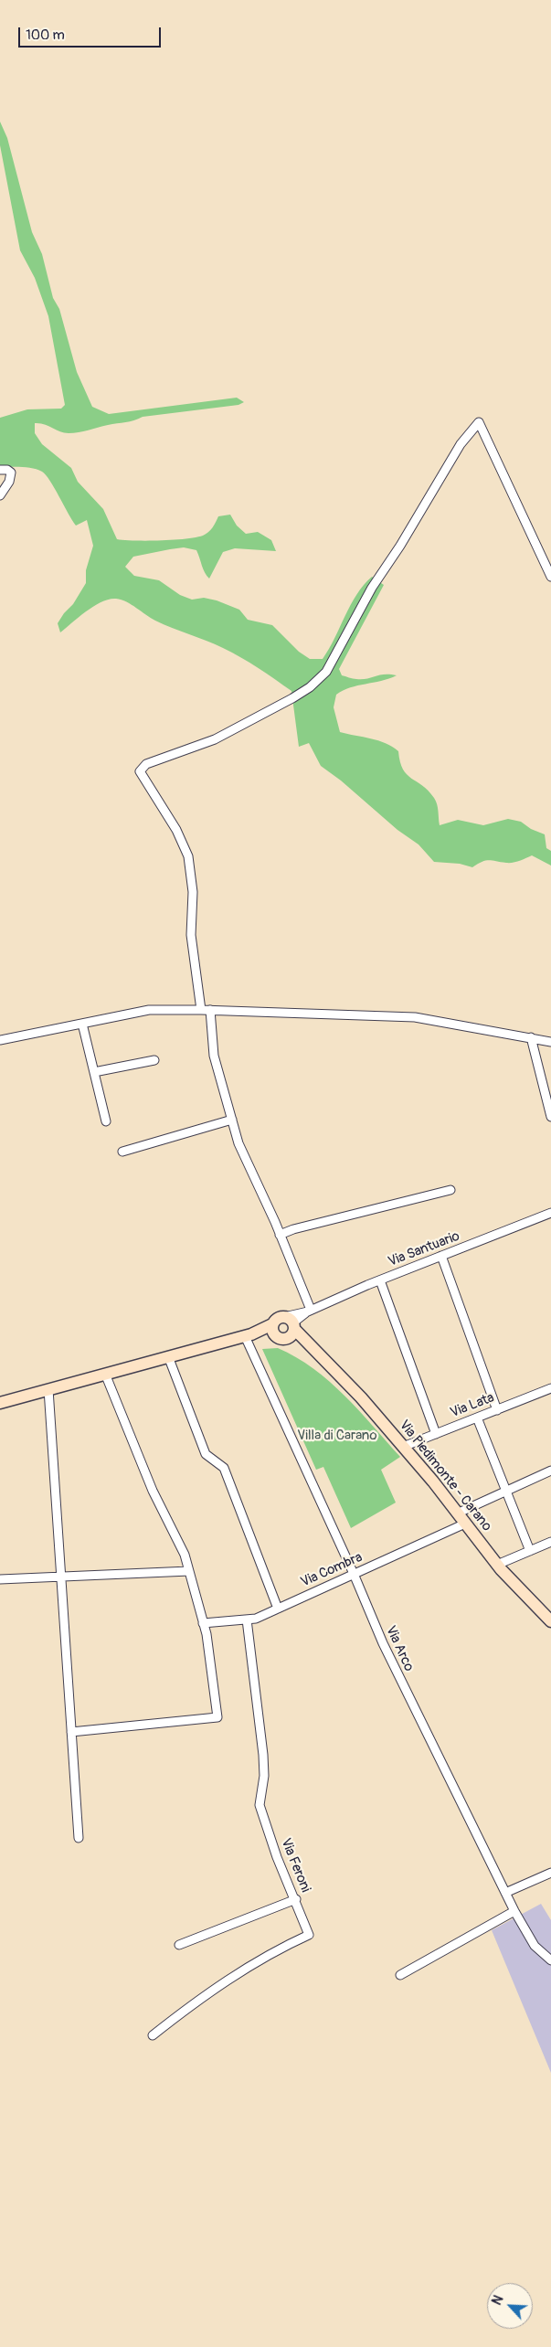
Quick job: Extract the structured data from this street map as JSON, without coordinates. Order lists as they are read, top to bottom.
{
  "streets": {
    "street": [
      "Via Santuario",
      "Via Lata",
      "Via Piedimonte - Carano",
      "Via Combra",
      "Via Arco",
      "Via Feroni"
    ]
  },
  "crossings": [
    ["Via Santuario", "Via Piedimonte - Carano"],
    ["Via Lata", "Via Piedimonte - Carano"],
    ["Via Piedimonte - Carano", "Via Combra"],
    ["Via Combra", "Via Arco"],
    ["Via Combra", "Via Feroni"]
  ],
  "parks": ["Villa di Carano"],
  "scale_bar": "100 m",
  "north": "top left"
}
